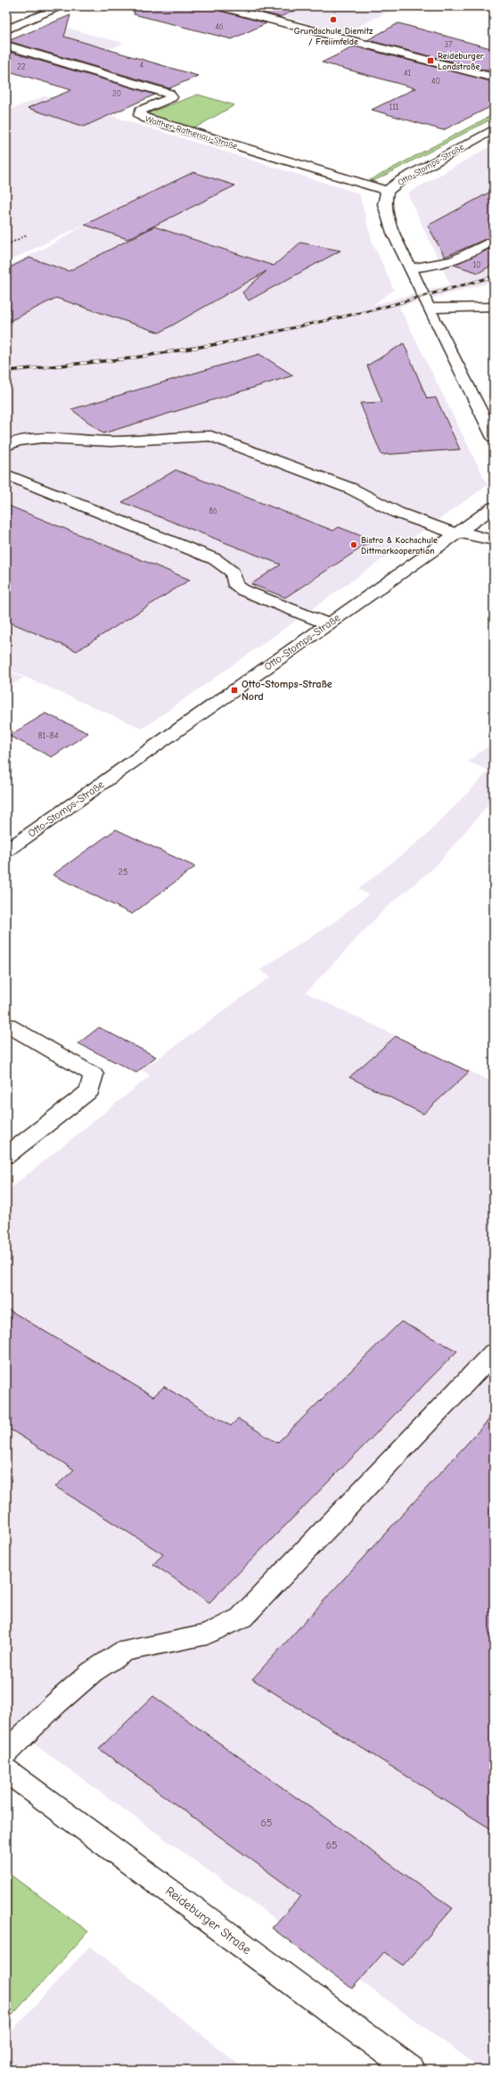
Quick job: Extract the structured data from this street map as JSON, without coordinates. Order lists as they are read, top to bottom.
{
  "streets": {
    "street": ["Walther-Rathenau-Straße", "Otto-Stomps-Straße", "Reideburger Straße"]
  },
  "crossings": [
    ["Walther-Rathenau-Straße", "Otto-Stomps-Straße"]
  ],
  "places": {
    "other": ["Grundschule Diemitz / Freiimfelde", "Bistro & Kochschule Dittmarkooperation"],
    "transit": ["Reideburger Landstraße", "Otto-Stomps-Straße Nord"]
  },
  "house_numbers": [
    "46",
    "37",
    "4",
    "22",
    "41",
    "40",
    "20",
    "111",
    "10",
    "86",
    "81-84",
    "25",
    "65",
    "65"
  ]
}
